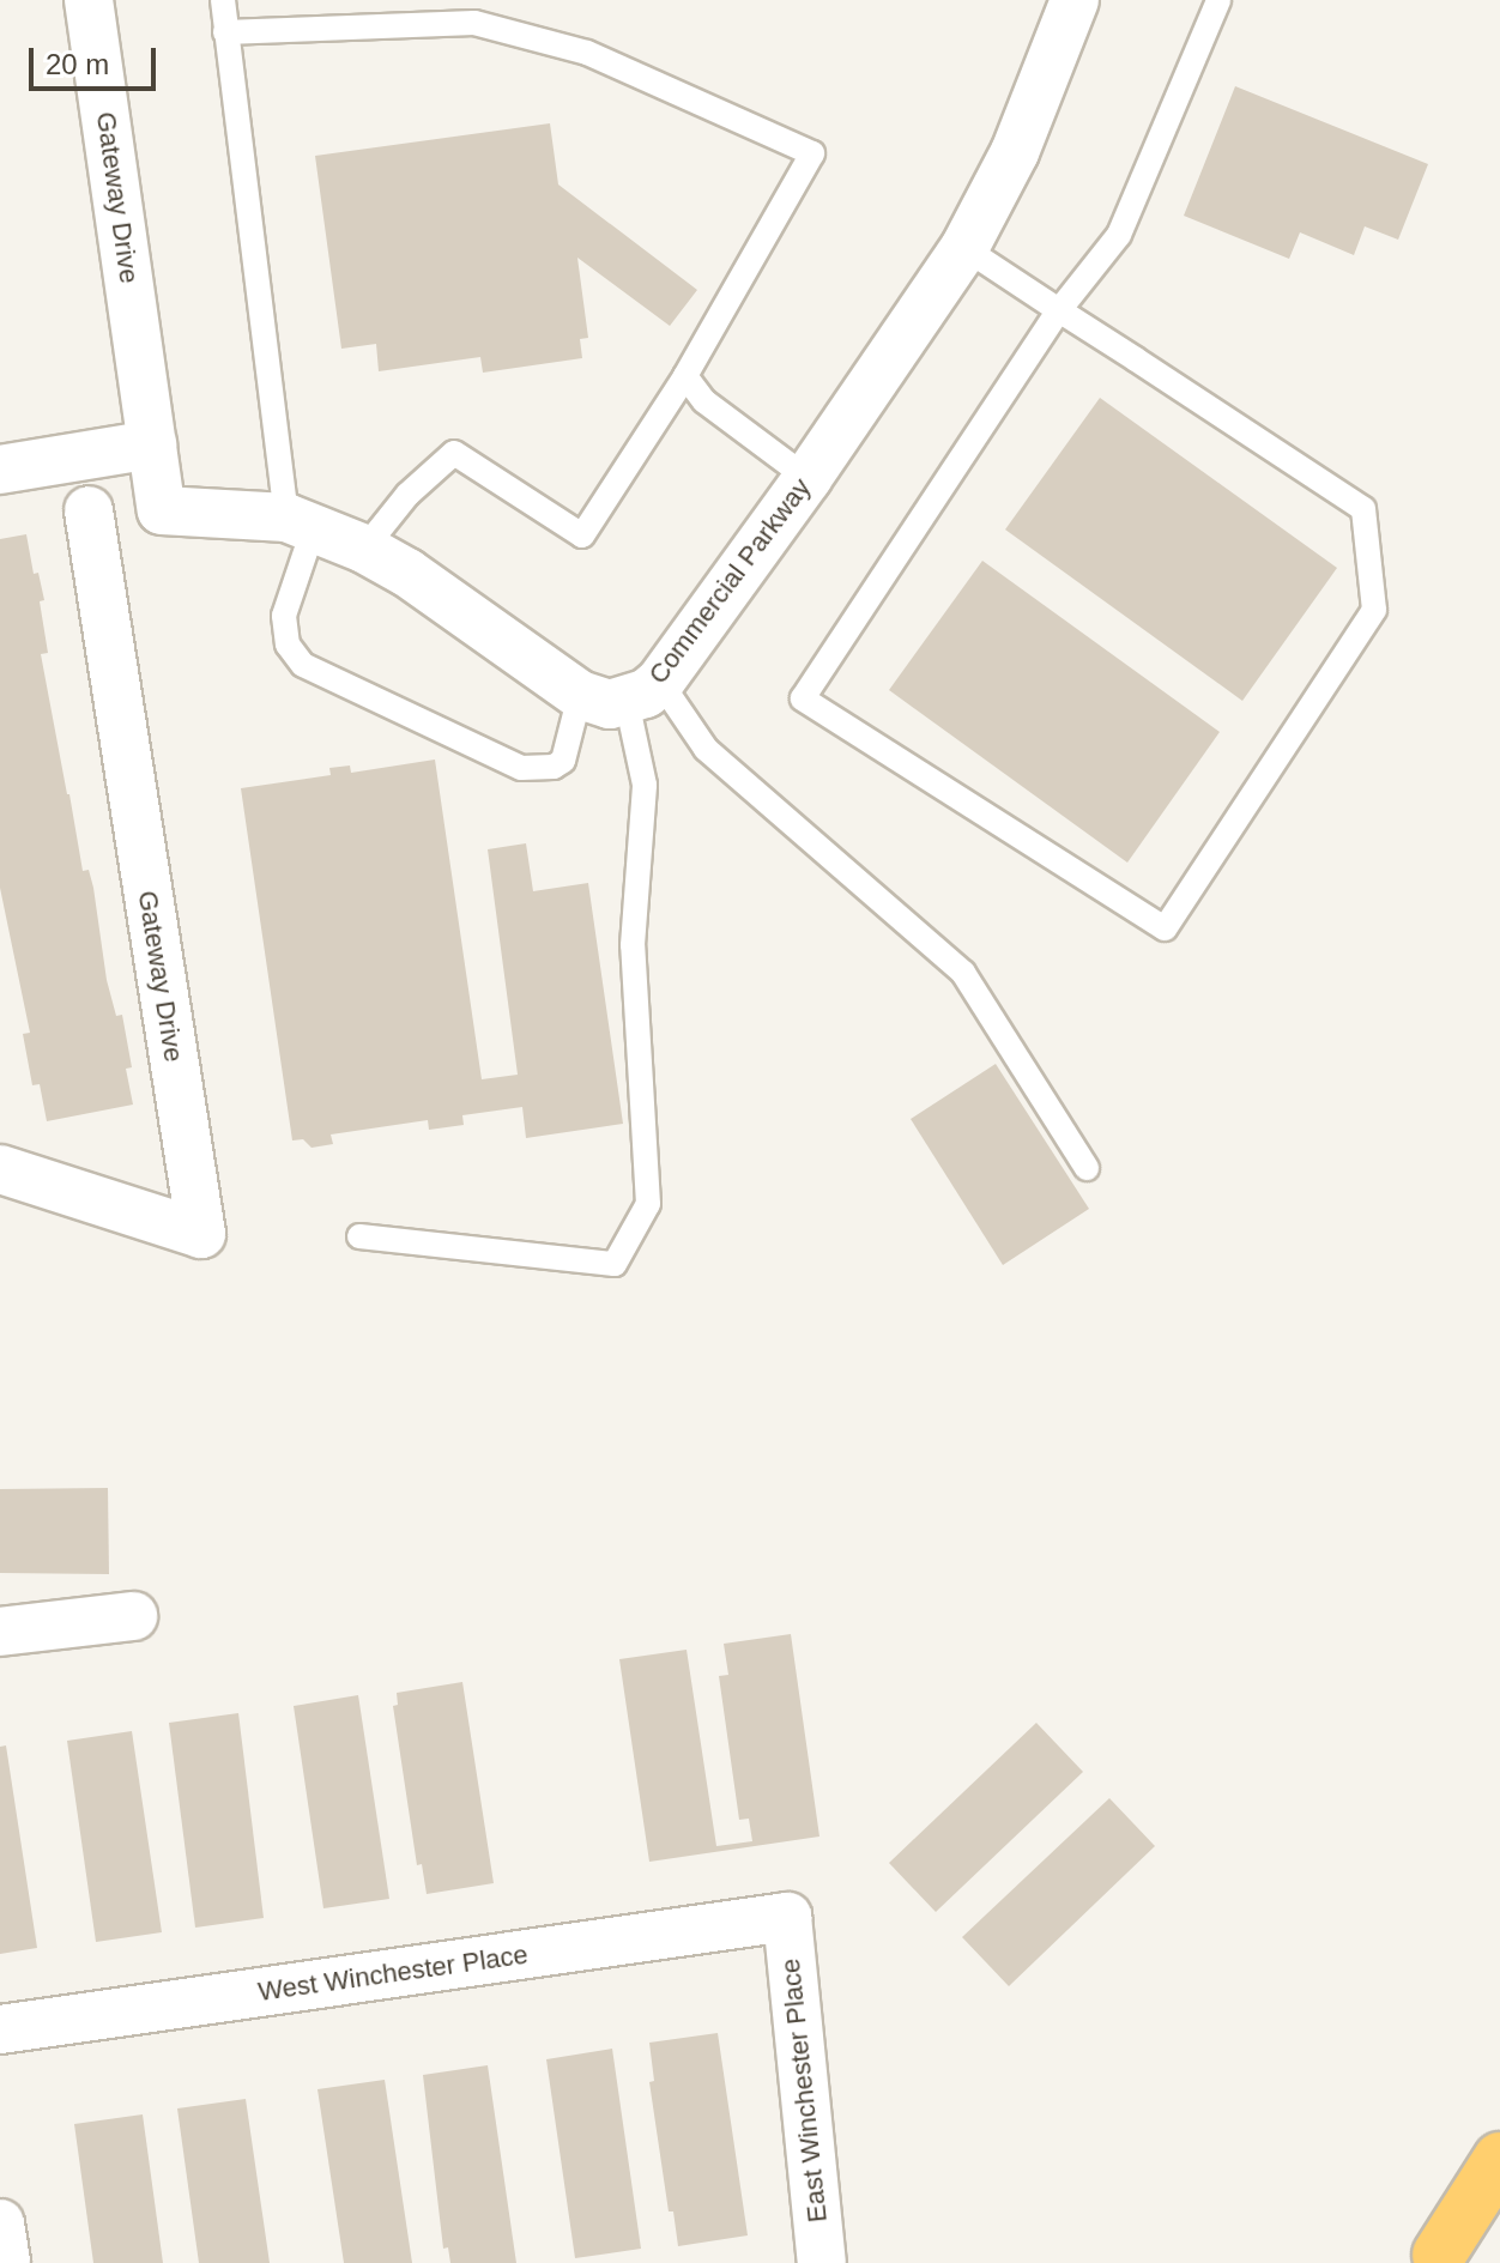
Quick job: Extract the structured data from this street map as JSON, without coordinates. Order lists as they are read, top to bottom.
{
  "streets": {
    "street": [
      "Gateway Drive",
      "Commercial Parkway",
      "West Winchester Place",
      "East Winchester Place"
    ]
  },
  "crossings": [
    ["Gateway Drive", "Commercial Parkway"],
    ["West Winchester Place", "East Winchester Place"]
  ],
  "scale_bar": "20 m"
}
